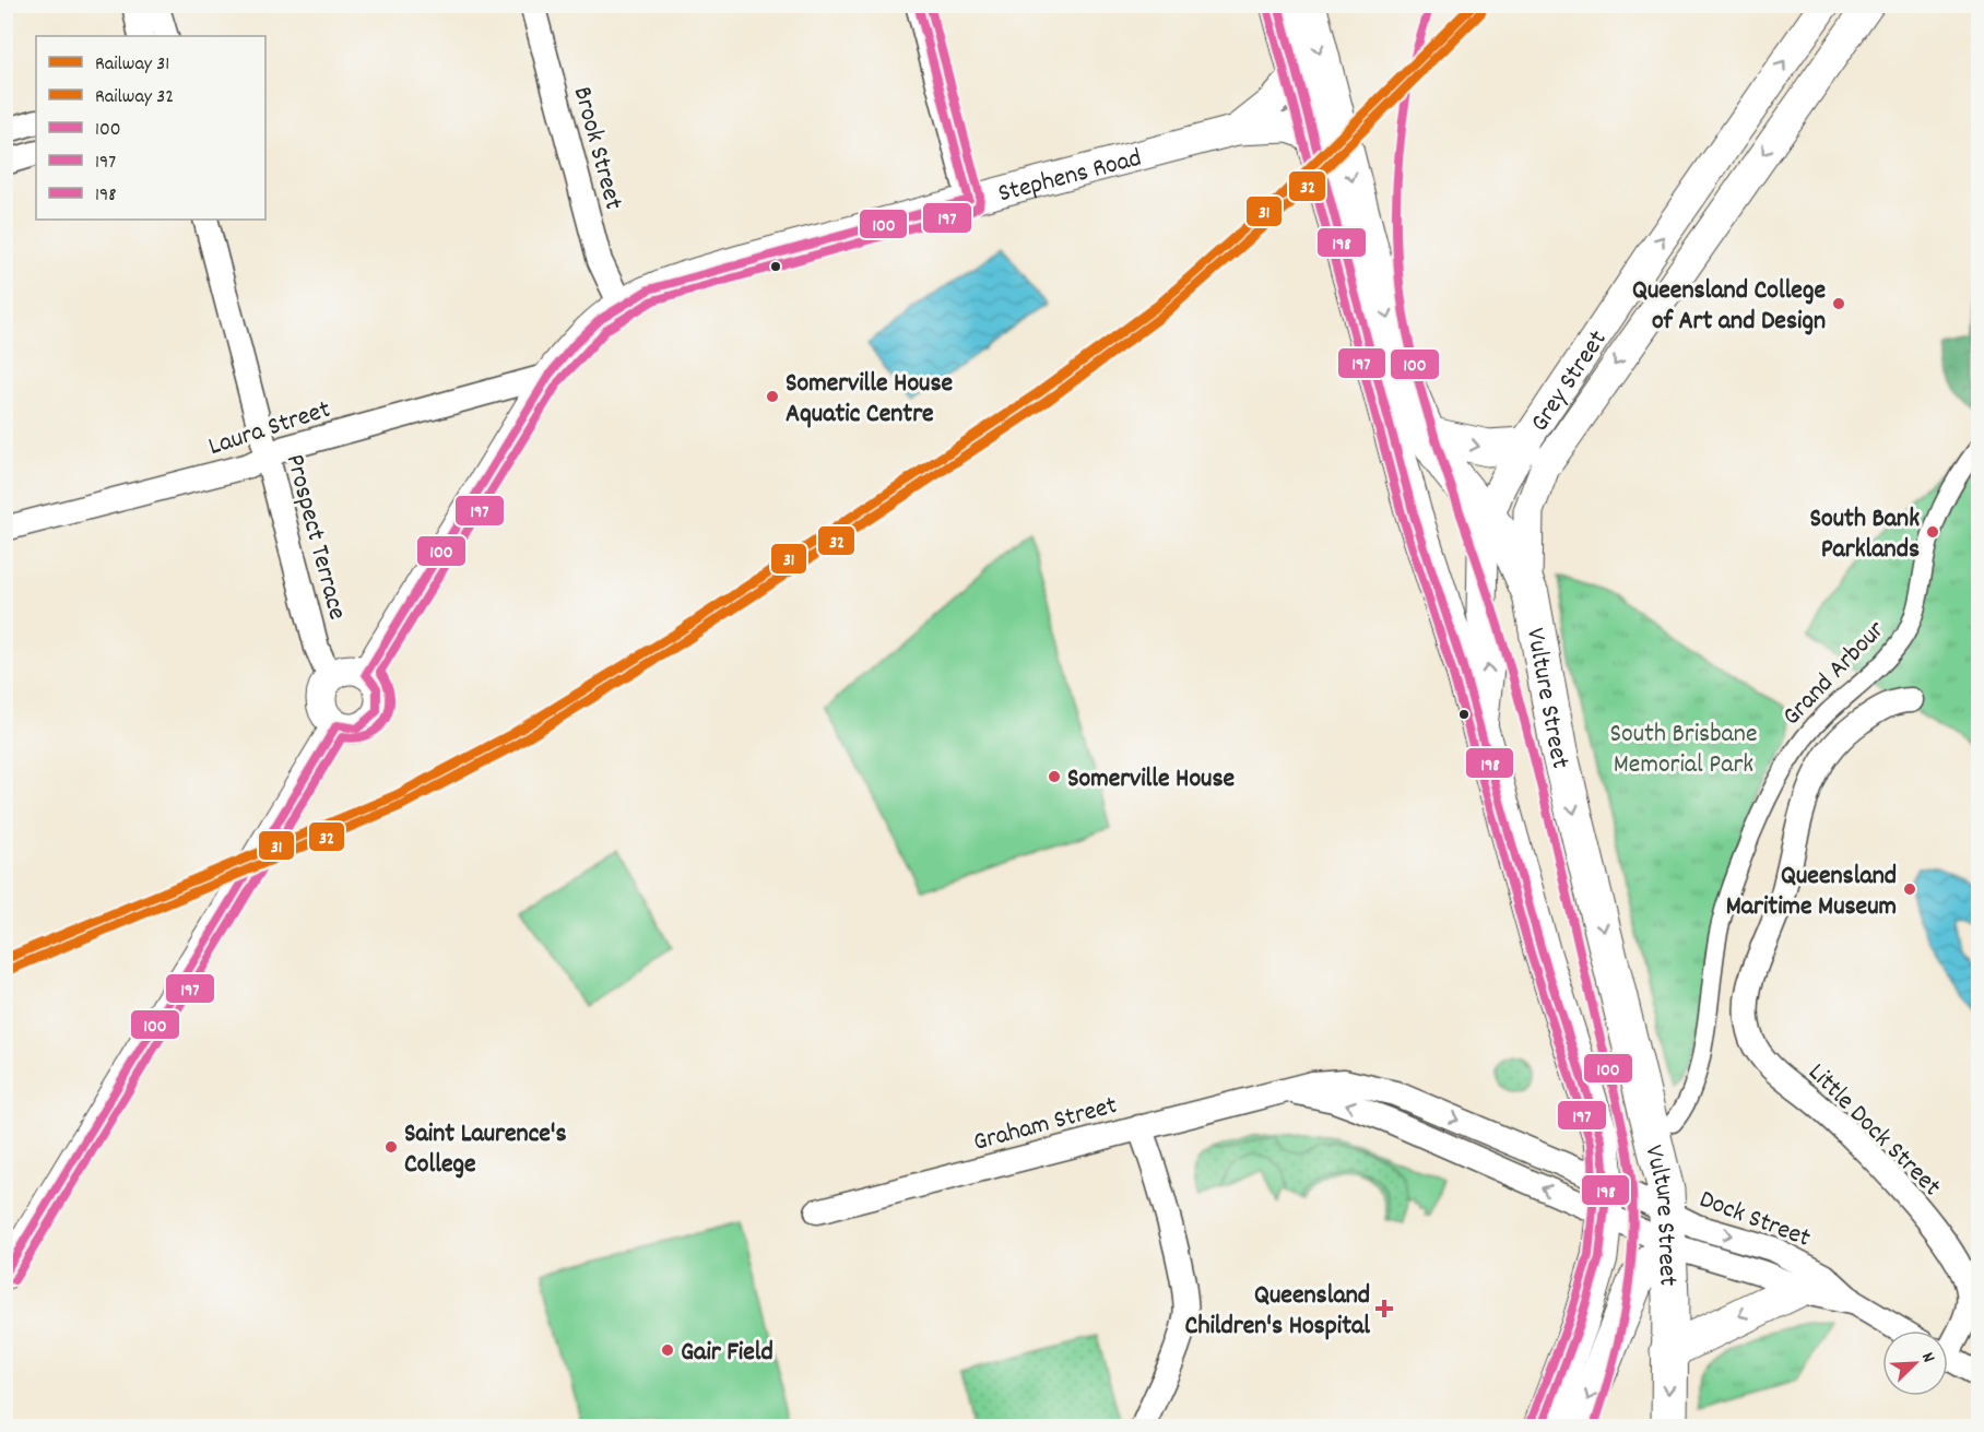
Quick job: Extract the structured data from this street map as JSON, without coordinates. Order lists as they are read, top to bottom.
{
  "streets": {
    "main road": ["Vulture Street"],
    "street": [
      "Brook Street",
      "Stephens Road",
      "Grey Street",
      "Laura Street",
      "Prospect Terrace",
      "Grand Arbour",
      "Graham Street",
      "Little Dock Street",
      "Dock Street"
    ]
  },
  "crossings": [
    ["Brook Street", "Stephens Road"],
    ["Stephens Road", "Laura Street"],
    ["Stephens Road", "Prospect Terrace"],
    ["Stephens Road", "Vulture Street"],
    ["Grey Street", "Vulture Street"],
    ["Laura Street", "Prospect Terrace"],
    ["Vulture Street", "Graham Street"],
    ["Vulture Street", "Dock Street"],
    ["Graham Street", "Dock Street"]
  ],
  "parks": ["South Brisbane Memorial Park"],
  "places": {
    "other": [
      "Queensland College of Art and Design",
      "Somerville House Aquatic Centre",
      "South Bank Parklands",
      "Somerville House",
      "Queensland Maritime Museum",
      "Saint Laurence's College",
      "Gair Field"
    ],
    "health": ["Queensland Children's Hospital"]
  },
  "lines": [
    "rail line 31",
    "transit line 100",
    "transit line 197",
    "transit line 198",
    "rail line 32"
  ],
  "legend": [
    "Railway 31",
    "Railway 32",
    "100",
    "197",
    "198"
  ],
  "north": "top right"
}
